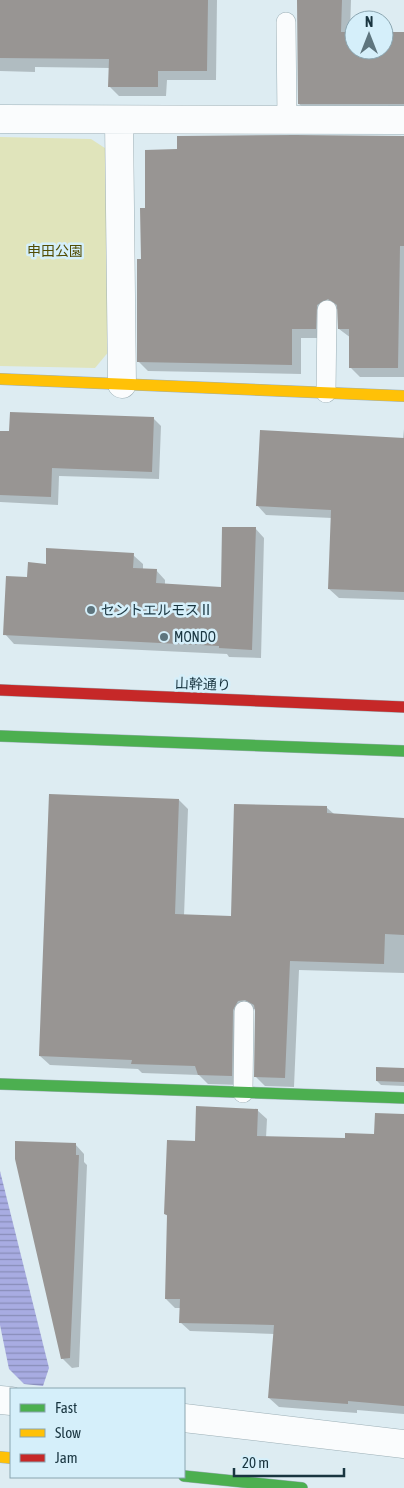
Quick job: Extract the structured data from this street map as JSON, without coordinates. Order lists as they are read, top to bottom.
{
  "streets": {
    "main road": ["山幹通り"]
  },
  "parks": ["申田公園"],
  "places": ["セントエルモスⅡ", "MONDO"],
  "legend": ["Fast", "Slow", "Jam"],
  "scale_bar": "20 m",
  "north": "top"
}
